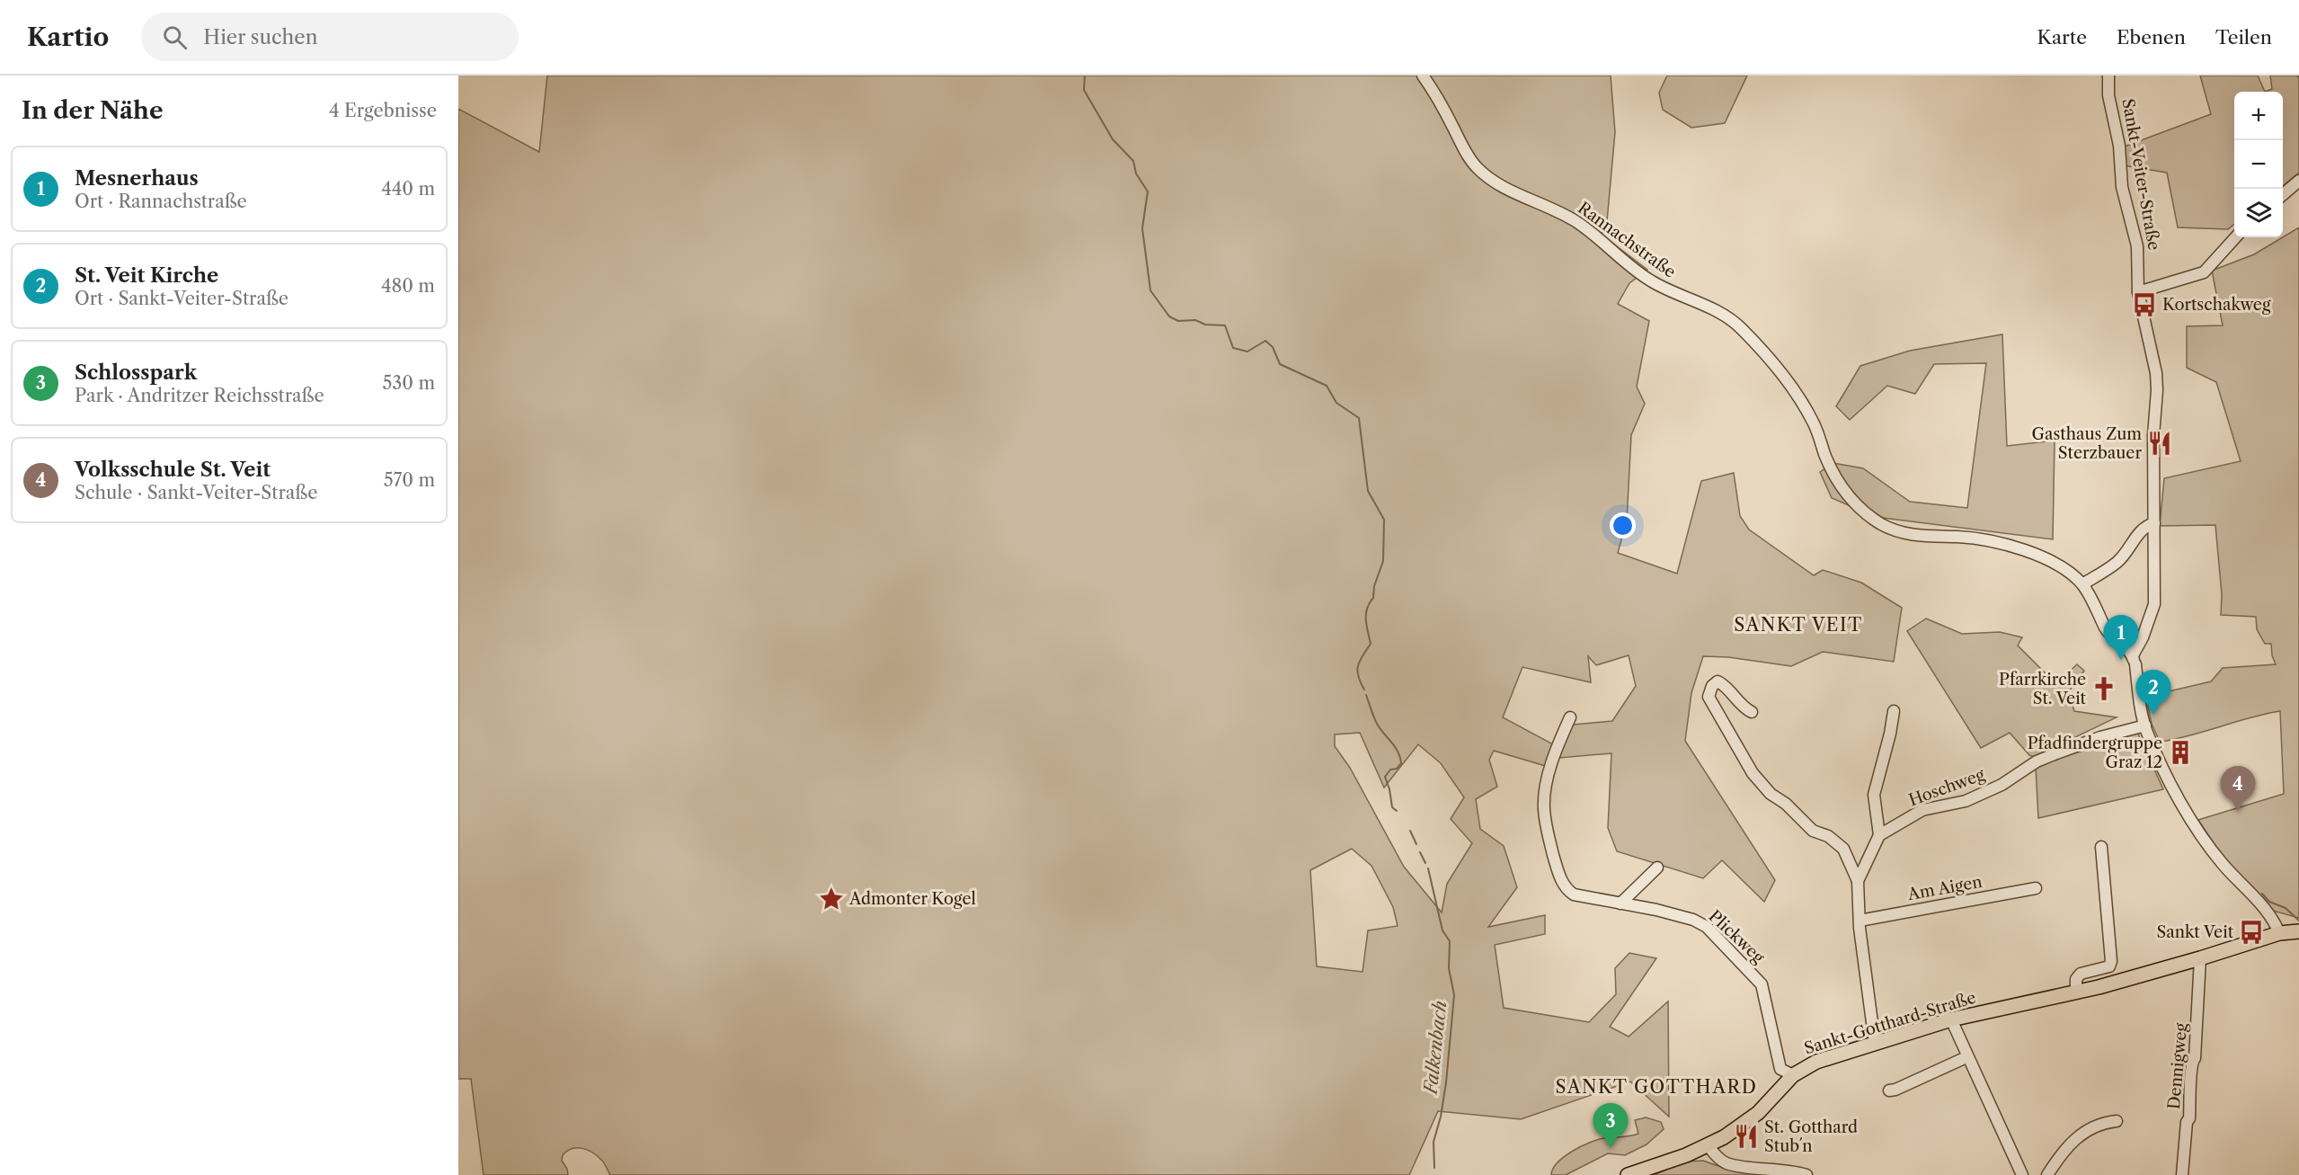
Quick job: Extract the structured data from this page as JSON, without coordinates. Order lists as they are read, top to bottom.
{
  "streets": {
    "main road": ["Sankt-Gotthard-Straße"],
    "street": [
      "Sankt-Veiter-Straße",
      "Rannachstraße",
      "Hoschweg",
      "Am Aigen",
      "Plickweg",
      "Dennigweg"
    ]
  },
  "crossings": [
    ["Sankt-Veiter-Straße", "Rannachstraße"],
    ["Plickweg", "Sankt-Gotthard-Straße"],
    ["Sankt-Gotthard-Straße", "Dennigweg"]
  ],
  "districts": ["SANKT VEIT", "SANKT GOTTHARD"],
  "water": ["Falkenbach"],
  "places": {
    "bus stop": ["Kortschakweg", "Sankt Veit"],
    "restaurant": ["Gasthaus Zum Sterzbauer", "St. Gotthard Stub´n"],
    "church": ["Pfarrkirche St. Veit"],
    "building": ["Pfadfindergruppe Graz 12"],
    "place": ["Admonter Kogel"]
  },
  "page": {
    "header": "Kartio",
    "search": "Hier suchen",
    "nav": ["Karte", "Ebenen", "Teilen"],
    "heading": ["In der Nähe", "4 Ergebnisse"],
    "map_buttons": ["+", "−"],
    "list": [
      {
        "mark": "1",
        "name": "Mesnerhaus",
        "note": "Ort · Rannachstraße",
        "value": "440 m"
      },
      {
        "mark": "2",
        "name": "St. Veit Kirche",
        "note": "Ort · Sankt-Veiter-Straße",
        "value": "480 m"
      },
      {
        "mark": "3",
        "name": "Schlosspark",
        "note": "Park · Andritzer Reichsstraße",
        "value": "530 m"
      },
      {
        "mark": "4",
        "name": "Volksschule St. Veit",
        "note": "Schule · Sankt-Veiter-Straße",
        "value": "570 m"
      }
    ],
    "pins": [
      "1",
      "2",
      "4",
      "3"
    ]
  }
}
